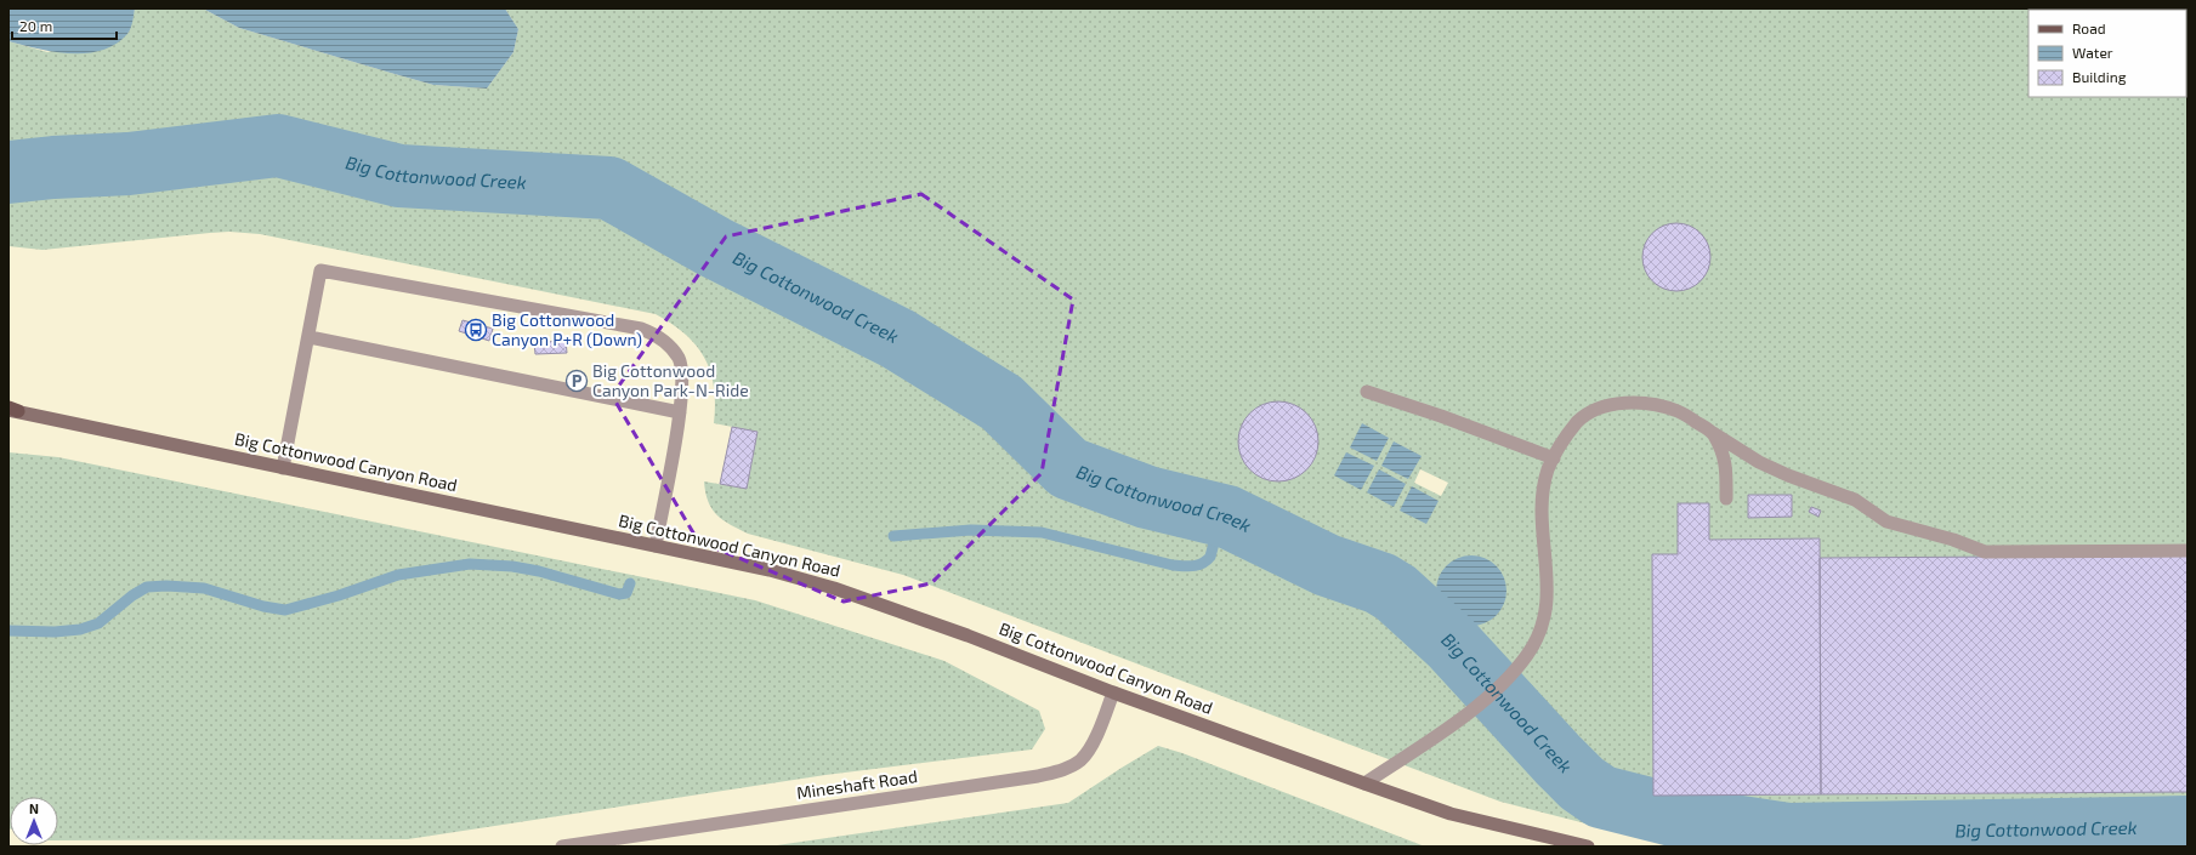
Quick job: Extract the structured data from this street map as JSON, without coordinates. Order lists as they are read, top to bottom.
{
  "streets": {
    "main road": ["Big Cottonwood Canyon Road"],
    "street": ["Mineshaft Road"]
  },
  "crossings": [
    ["Big Cottonwood Canyon Road", "Mineshaft Road"]
  ],
  "water": ["Big Cottonwood Creek"],
  "places": {
    "bus stop": ["Big Cottonwood Canyon P+R (Down)"],
    "parking": ["Big Cottonwood Canyon Park-N-Ride"]
  },
  "legend": ["Road", "Water", "Building"],
  "scale_bar": "20 m",
  "north": "top"
}
